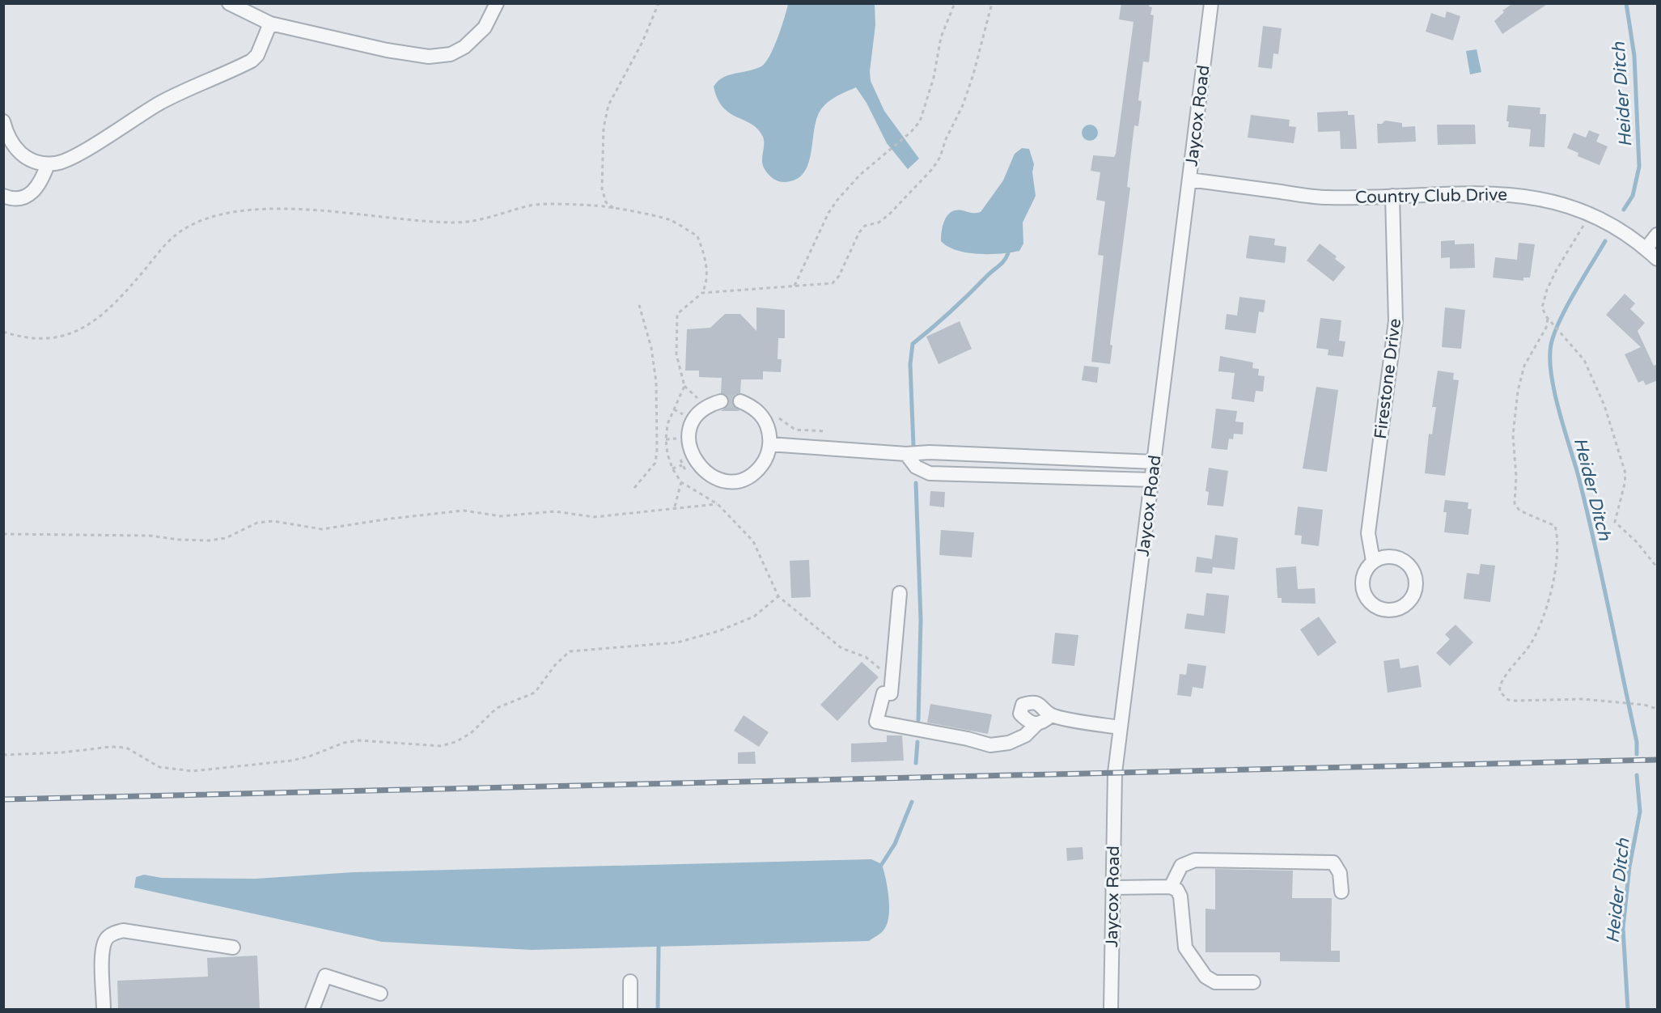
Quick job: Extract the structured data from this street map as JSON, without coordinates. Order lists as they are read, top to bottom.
{
  "streets": {
    "street": ["Jaycox Road", "Country Club Drive", "Firestone Drive"]
  },
  "crossings": [
    ["Jaycox Road", "Country Club Drive"],
    ["Country Club Drive", "Firestone Drive"]
  ],
  "water": ["Heider Ditch"]
}
